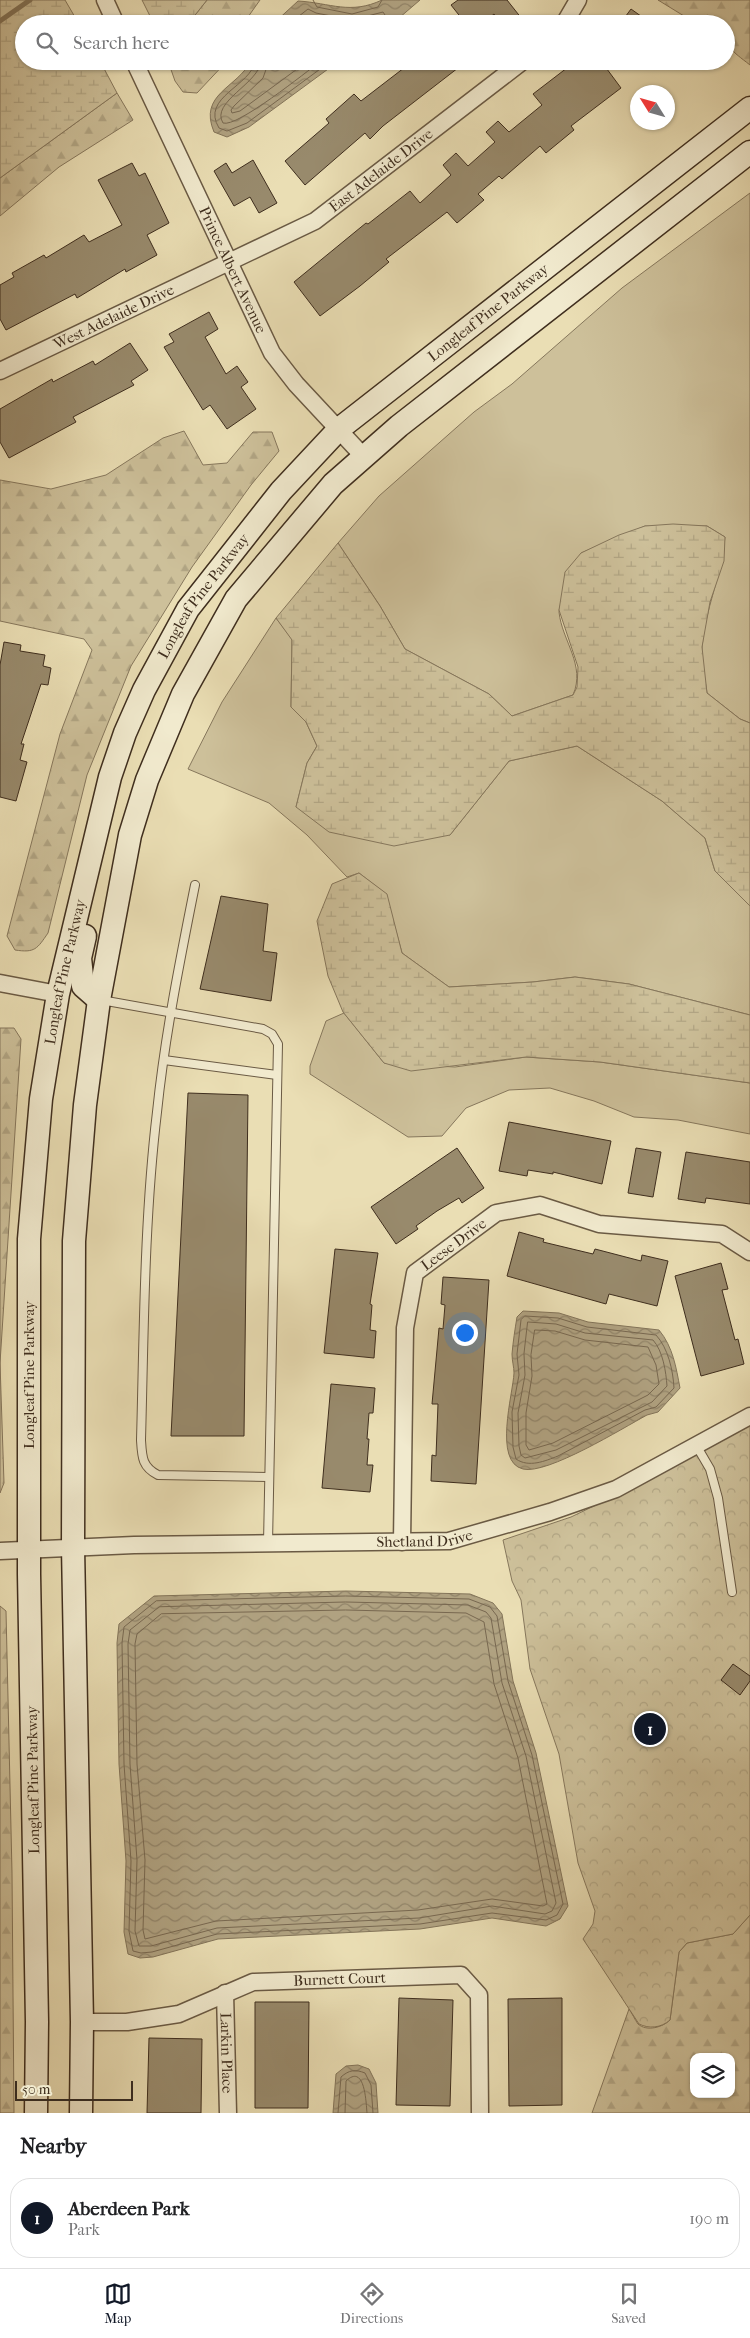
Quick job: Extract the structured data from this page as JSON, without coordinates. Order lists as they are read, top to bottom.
{
  "streets": {
    "main road": ["Longleaf Pine Parkway"],
    "street": [
      "East Adelaide Drive",
      "Prince Albert Avenue",
      "West Adelaide Drive",
      "Leese Drive",
      "Shetland Drive",
      "Burnett Court",
      "Larkin Place"
    ]
  },
  "crossings": [
    ["East Adelaide Drive", "Prince Albert Avenue"],
    ["East Adelaide Drive", "West Adelaide Drive"],
    ["Prince Albert Avenue", "Longleaf Pine Parkway"],
    ["Prince Albert Avenue", "West Adelaide Drive"],
    ["Longleaf Pine Parkway", "Shetland Drive"],
    ["Longleaf Pine Parkway", "Burnett Court"],
    ["Leese Drive", "Shetland Drive"],
    ["Burnett Court", "Larkin Place"]
  ],
  "scale_bar": "50 m",
  "north": "top left",
  "page": {
    "search": "Search here",
    "pins": "1",
    "scale": "50 m",
    "heading": "Nearby",
    "list": [
      {
        "mark": "1",
        "name": "Aberdeen Park",
        "note": "Park",
        "value": "190 m"
      }
    ],
    "nav": ["Map", "Directions", "Saved"]
  }
}
